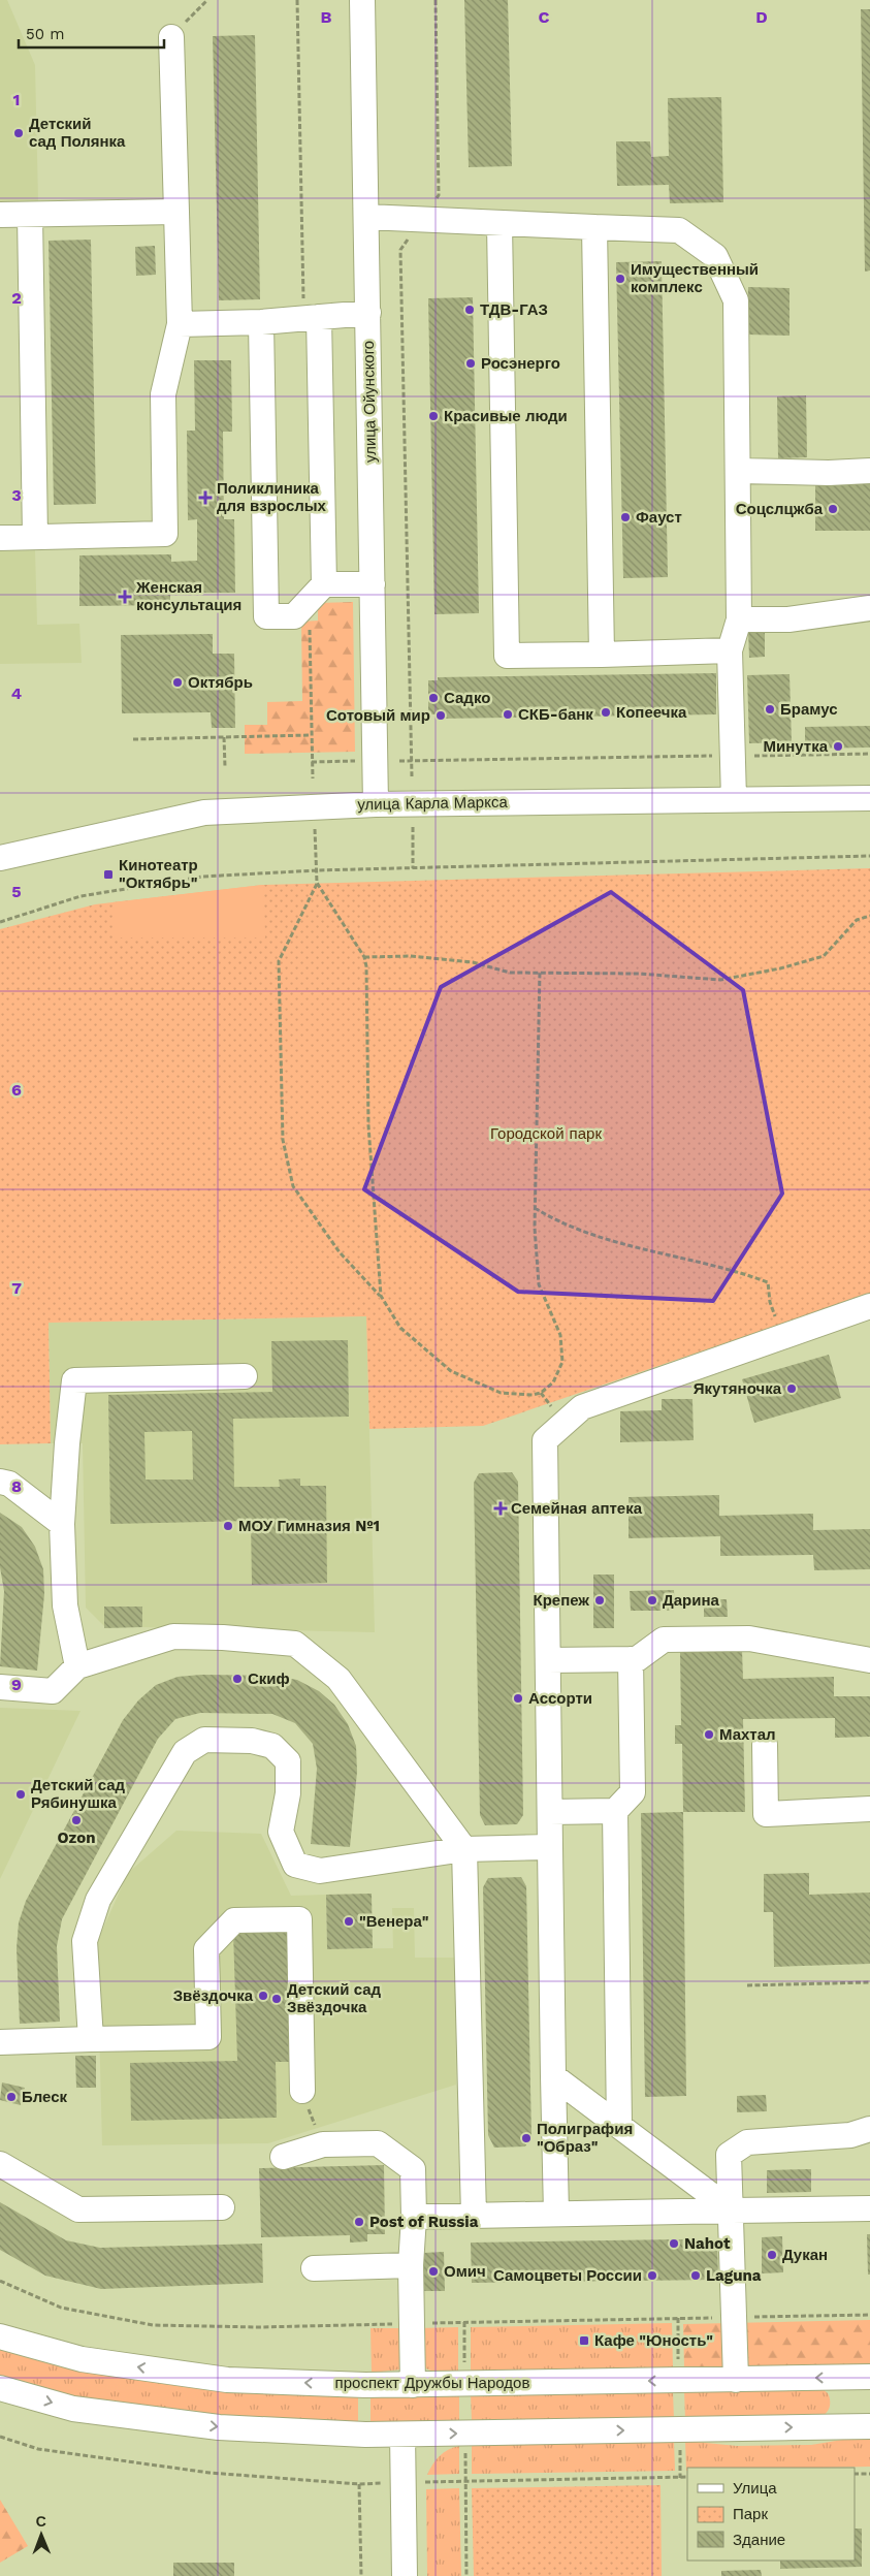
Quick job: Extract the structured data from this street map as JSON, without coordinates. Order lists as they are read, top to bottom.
{
  "streets": {
    "street": ["улица Ойунского", "улица Карла Маркса", "проспект Дружбы Народов"]
  },
  "crossings": [
    ["улица Ойунского", "улица Карла Маркса"]
  ],
  "parks": ["Городской парк"],
  "places": {
    "other": [
      "Детский сад Полянка",
      "Имущественный комплекс",
      "ТДВ-ГАЗ",
      "Росэнерго",
      "Красивые люди",
      "Соцслцжба",
      "Фауст",
      "Октябрь",
      "Садко",
      "Брамус",
      "Копеечка",
      "СКБ-банк",
      "Сотовый мир",
      "Минутка",
      "Якутяночка",
      "МОУ Гимназия №1",
      "Крепеж",
      "Дарина",
      "Скиф",
      "Ассорти",
      "Махтал",
      "Детский сад Рябинушка",
      "Ozon",
      "\"Венера\"",
      "Звёздочка",
      "Детский сад Звёздочка",
      "Блеск",
      "Полиграфия \"Образ\"",
      "Post of Russia",
      "Nahot",
      "Дукан",
      "Омич",
      "Самоцветы России",
      "Laguna"
    ],
    "health": ["Поликлиника для взрослых", "Женская консультация", "Семейная аптека"],
    "transit": ["Кинотеатр \"Октябрь\"", "Кафе \"Юность\""]
  },
  "legend": ["Улица", "Парк", "Здание"],
  "scale_bar": "50 m",
  "north": "top",
  "grid": {
    "columns": ["B", "C", "D"],
    "rows": [
      "1",
      "2",
      "3",
      "4",
      "5",
      "6",
      "7",
      "8",
      "9"
    ]
  }
}
